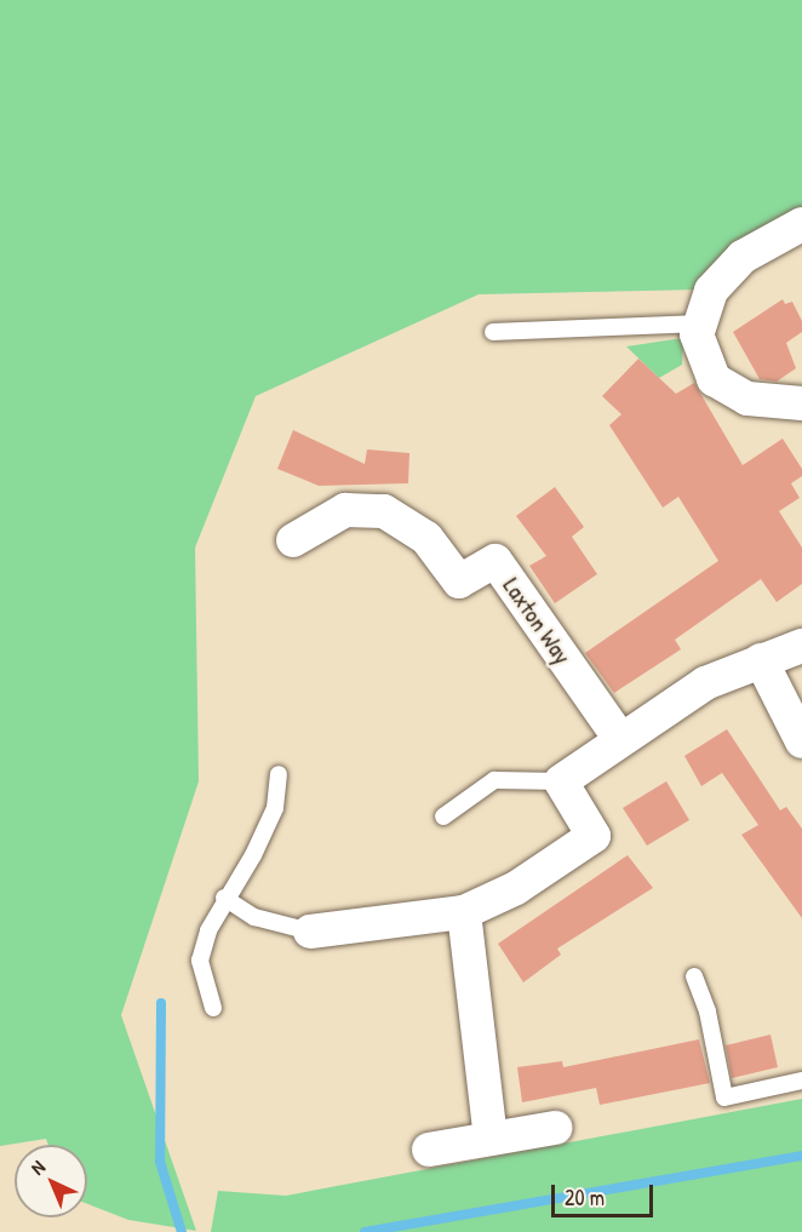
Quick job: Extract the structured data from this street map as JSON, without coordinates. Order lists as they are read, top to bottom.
{
  "streets": {
    "street": ["Laxton Way"]
  },
  "scale_bar": "20 m",
  "north": "top left"
}
